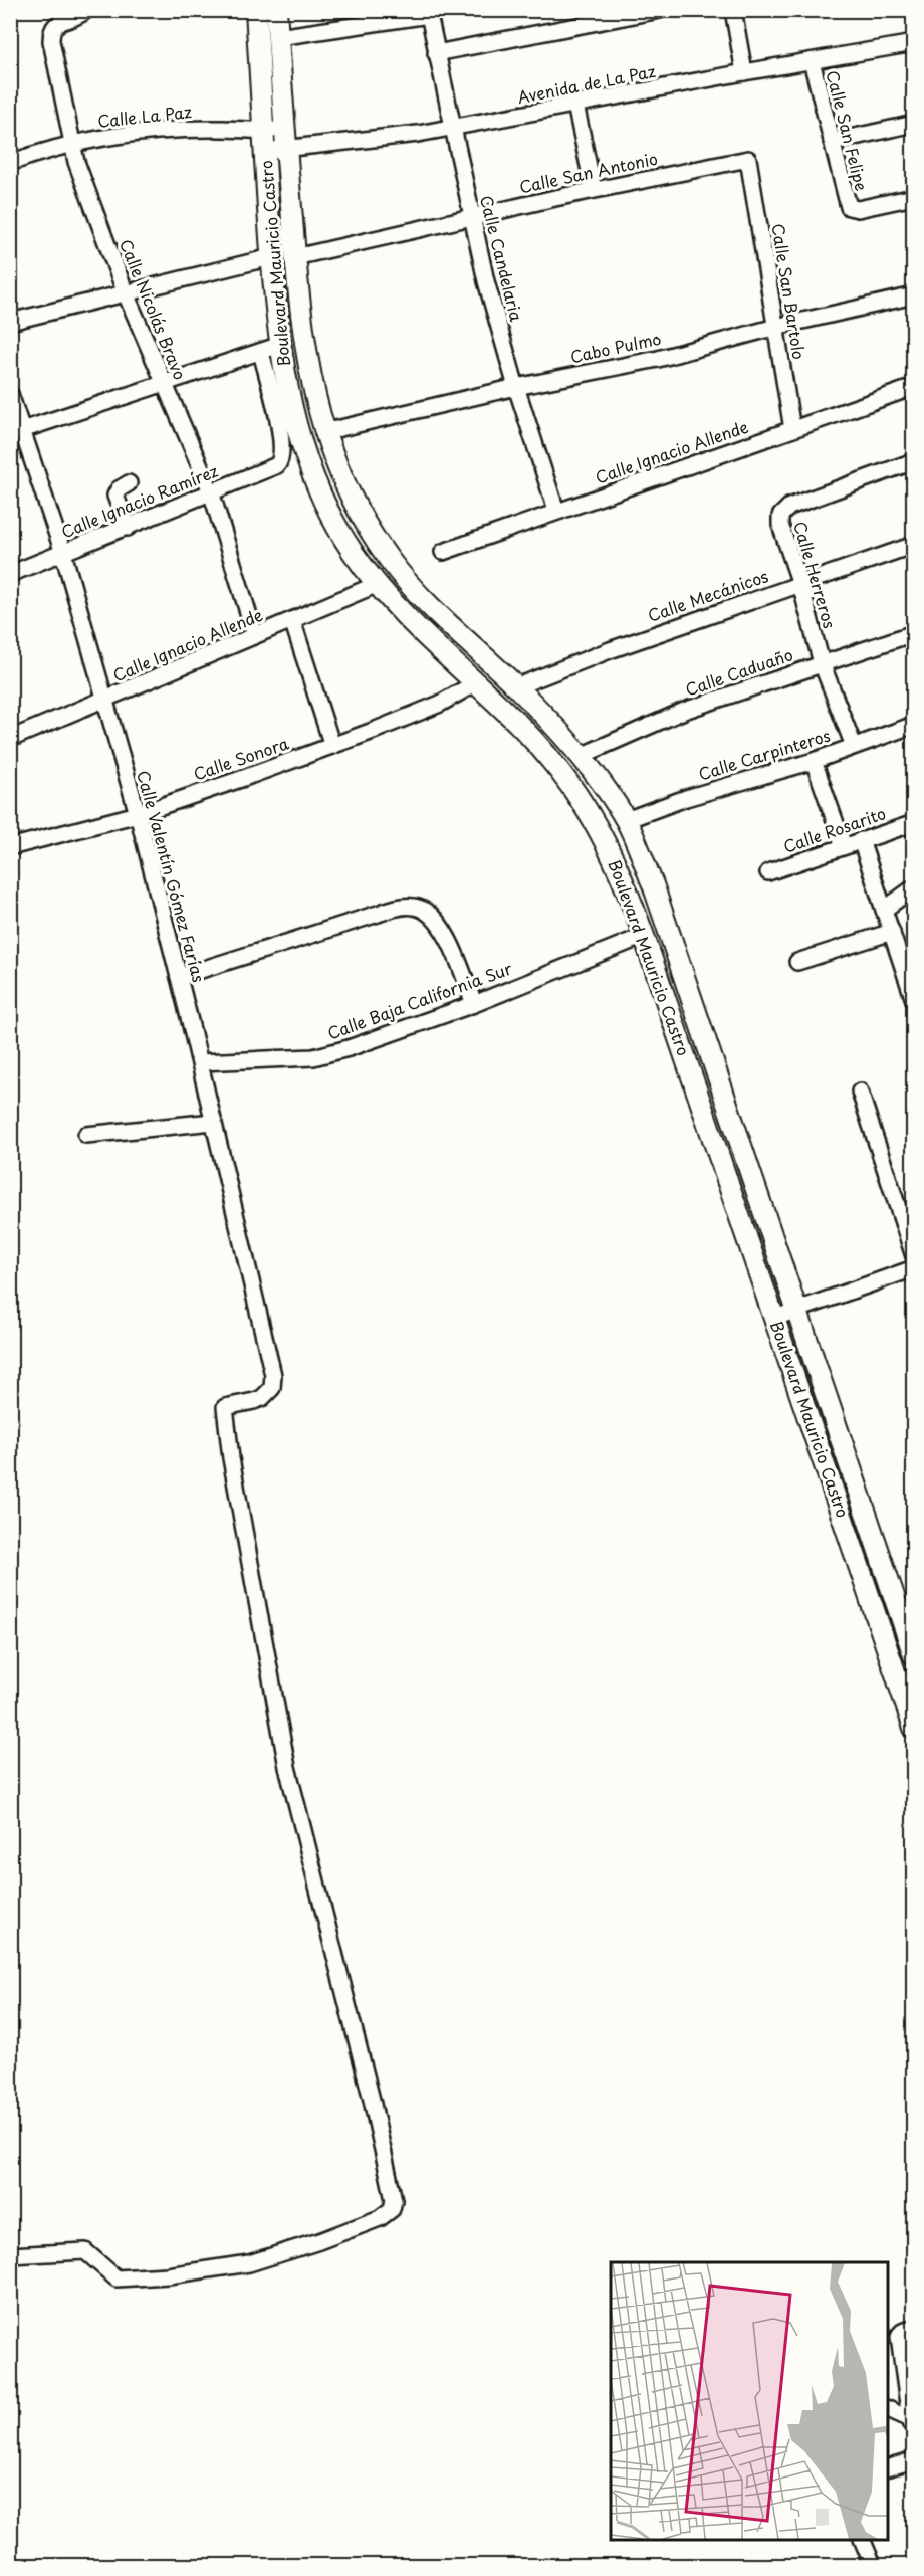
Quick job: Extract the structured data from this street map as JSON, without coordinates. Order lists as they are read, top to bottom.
{
  "streets": {
    "main road": ["Boulevard Mauricio Castro"],
    "street": [
      "Avenida de La Paz",
      "Calle La Paz",
      "Calle San Felipe",
      "Calle San Antonio",
      "Calle Candelaria",
      "Calle San Bartolo",
      "Calle Nicolás Bravo",
      "Cabo Pulmo",
      "Calle Ignacio Allende",
      "Calle Ignacio Ramírez",
      "Calle Herreros",
      "Calle Mecánicos",
      "Calle Caduaño",
      "Calle Carpinteros",
      "Calle Sonora",
      "Calle Rosarito",
      "Calle Valentín Gómez Farías",
      "Calle Baja California Sur"
    ]
  },
  "crossings": [
    ["Avenida de La Paz", "Calle San Felipe"],
    ["Avenida de La Paz", "Calle Candelaria"],
    ["Avenida de La Paz", "Boulevard Mauricio Castro"],
    ["Calle La Paz", "Boulevard Mauricio Castro"],
    ["Calle La Paz", "Calle Nicolás Bravo"],
    ["Calle San Antonio", "Calle Candelaria"],
    ["Calle San Antonio", "Boulevard Mauricio Castro"],
    ["Calle San Antonio", "Calle San Bartolo"],
    ["Calle Candelaria", "Cabo Pulmo"],
    ["Calle Candelaria", "Calle Ignacio Allende"],
    ["Boulevard Mauricio Castro", "Cabo Pulmo"],
    ["Boulevard Mauricio Castro", "Calle Ignacio Allende"],
    ["Boulevard Mauricio Castro", "Calle Ignacio Ramírez"],
    ["Boulevard Mauricio Castro", "Calle Mecánicos"],
    ["Boulevard Mauricio Castro", "Calle Caduaño"],
    ["Boulevard Mauricio Castro", "Calle Carpinteros"],
    ["Boulevard Mauricio Castro", "Calle Sonora"],
    ["Boulevard Mauricio Castro", "Calle Baja California Sur"],
    ["Calle San Bartolo", "Cabo Pulmo"],
    ["Calle San Bartolo", "Calle Ignacio Allende"],
    ["Calle Nicolás Bravo", "Calle Ignacio Allende"],
    ["Calle Nicolás Bravo", "Calle Ignacio Ramírez"],
    ["Calle Ignacio Allende", "Calle Valentín Gómez Farías"],
    ["Calle Ignacio Ramírez", "Calle Valentín Gómez Farías"],
    ["Calle Herreros", "Calle Mecánicos"],
    ["Calle Herreros", "Calle Caduaño"],
    ["Calle Herreros", "Calle Carpinteros"],
    ["Calle Sonora", "Calle Valentín Gómez Farías"],
    ["Calle Valentín Gómez Farías", "Calle Baja California Sur"]
  ]
}
